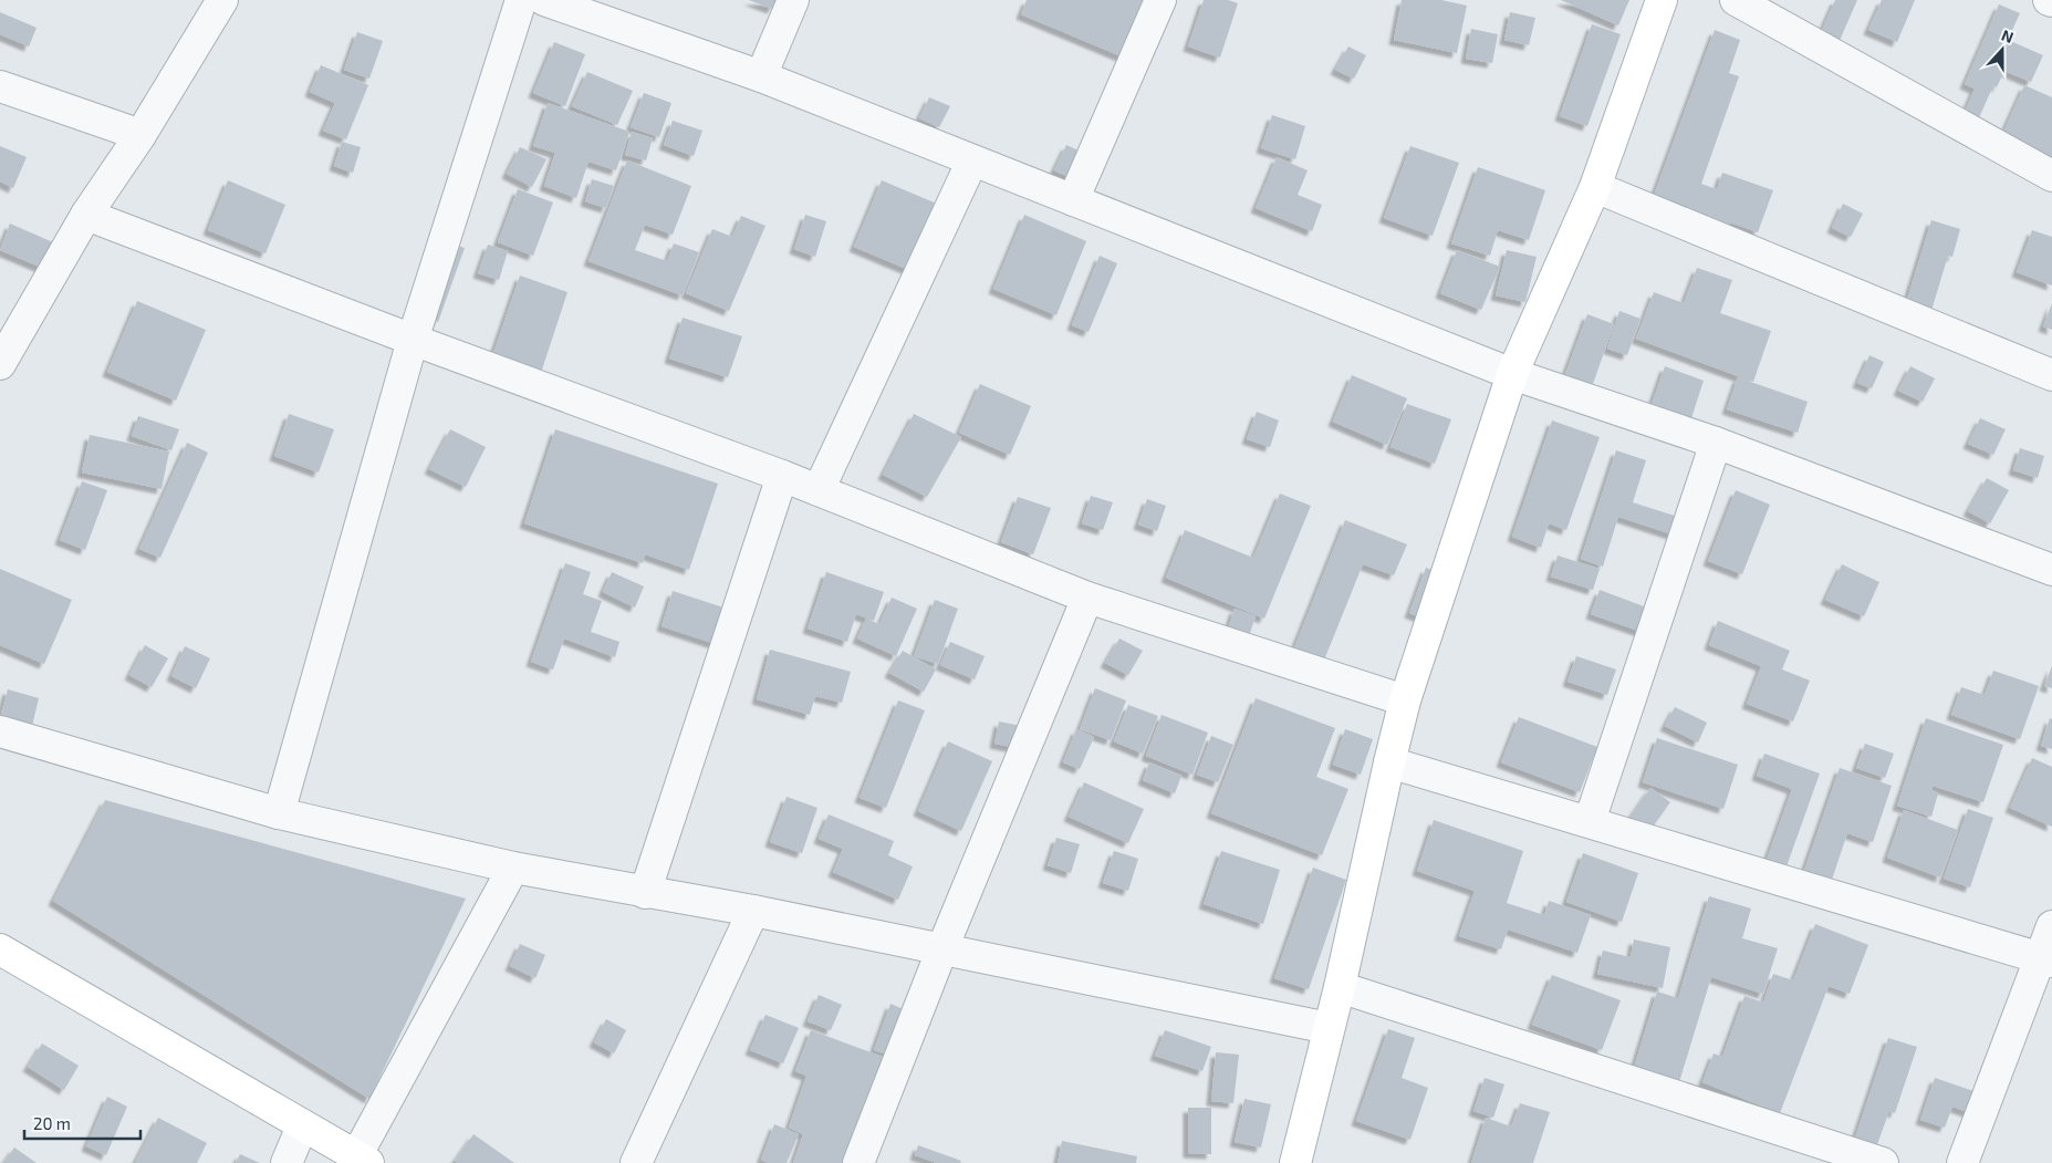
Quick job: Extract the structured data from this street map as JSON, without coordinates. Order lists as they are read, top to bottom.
{
  "scale_bar": "20 m",
  "north": "top"
}
